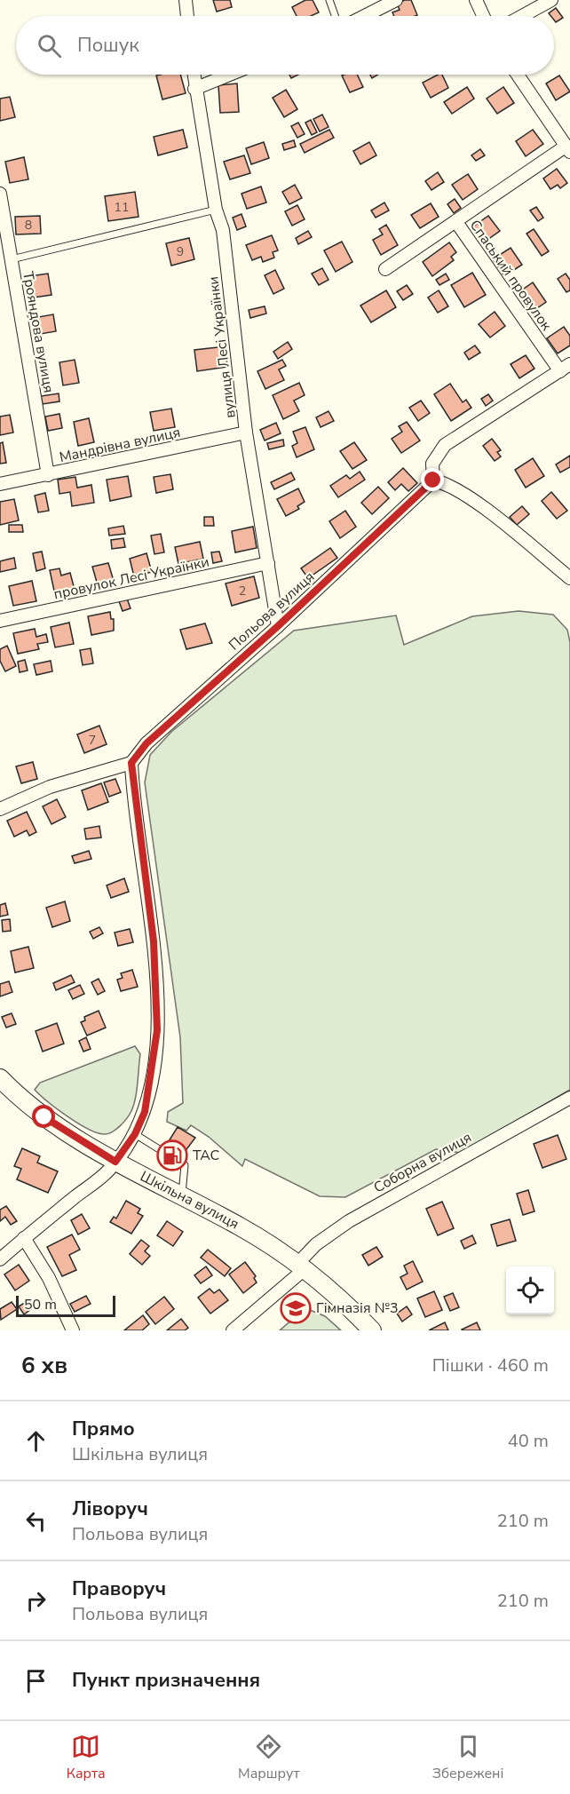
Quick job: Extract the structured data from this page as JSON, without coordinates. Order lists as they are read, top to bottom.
{
  "streets": {
    "main road": ["Шкільна вулиця"],
    "street": [
      "Спаський провулок",
      "Трояндова вулиця",
      "вулиця Лесі Українки",
      "Мандрівна вулиця",
      "провулок Лесі Українки",
      "Польова вулиця",
      "Соборна вулиця"
    ]
  },
  "crossings": [
    ["Трояндова вулиця", "Мандрівна вулиця"],
    ["вулиця Лесі Українки", "Мандрівна вулиця"],
    ["вулиця Лесі Українки", "провулок Лесі Українки"],
    ["вулиця Лесі Українки", "Польова вулиця"],
    ["Соборна вулиця", "Шкільна вулиця"]
  ],
  "places": {
    "fuel station": ["ТАС"],
    "school or university": ["Гімназія №3"]
  },
  "house_numbers": [
    "11",
    "8",
    "9",
    "2",
    "7"
  ],
  "scale_bar": "50 m",
  "page": {
    "search": "Пошук",
    "scale": "50 m",
    "heading": ["6 хв", "Пішки · 460 m"],
    "list": [
      ["Прямо", "Шкільна вулиця", "40 m"],
      ["Ліворуч", "Польова вулиця", "210 m"],
      ["Праворуч", "Польова вулиця", "210 m"],
      "Пункт призначення"
    ],
    "nav": ["Карта", "Маршрут", "Збережені"]
  }
}
